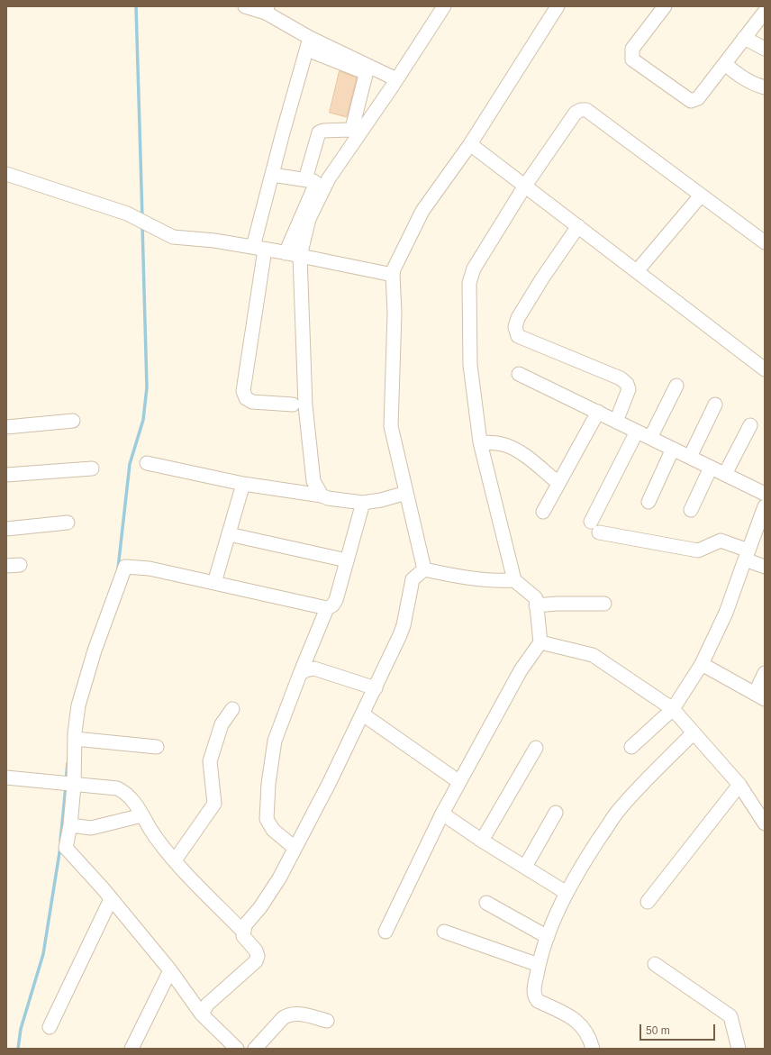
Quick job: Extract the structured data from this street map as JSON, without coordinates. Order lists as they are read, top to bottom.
{
  "scale_bar": "50 m"
}
